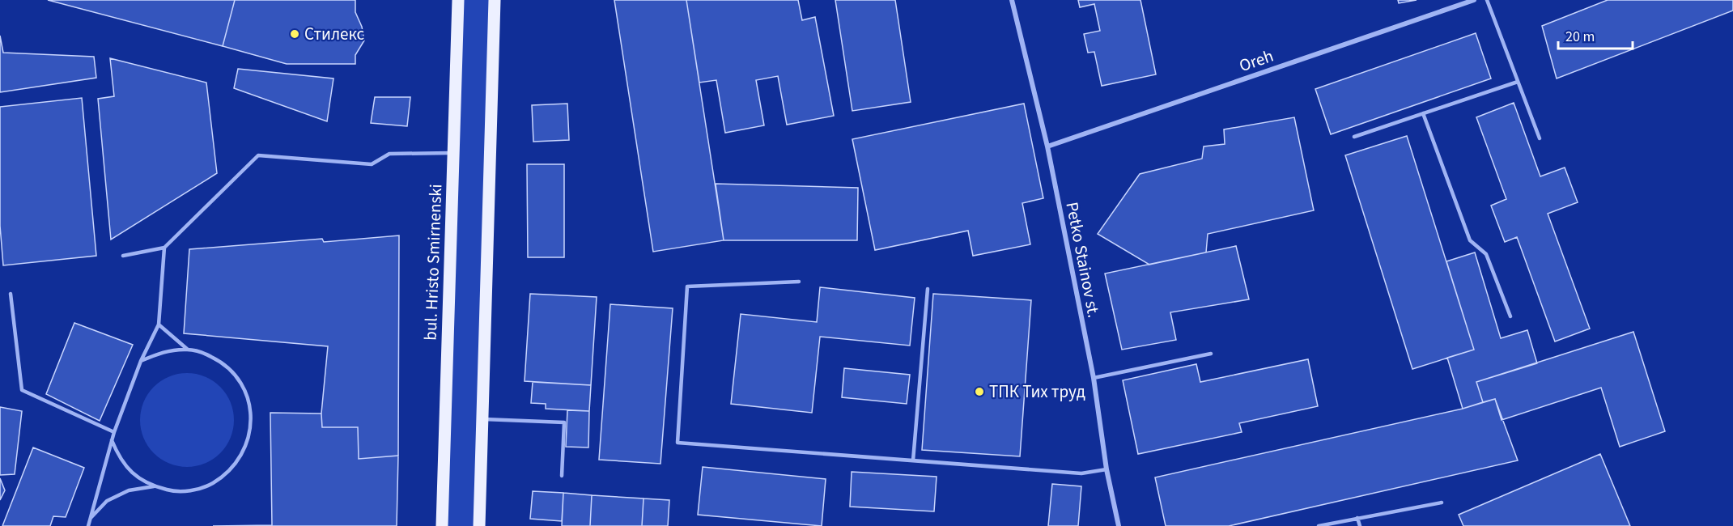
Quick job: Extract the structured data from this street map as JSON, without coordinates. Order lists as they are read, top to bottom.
{
  "streets": {
    "main road": ["bul. Hristo Smirnenski"],
    "street": ["Oreh", "Petko Stainov st."]
  },
  "crossings": [
    ["Oreh", "Petko Stainov st."]
  ],
  "places": ["Стилекс", "ТПК Тих труд"],
  "scale_bar": "20 m"
}
